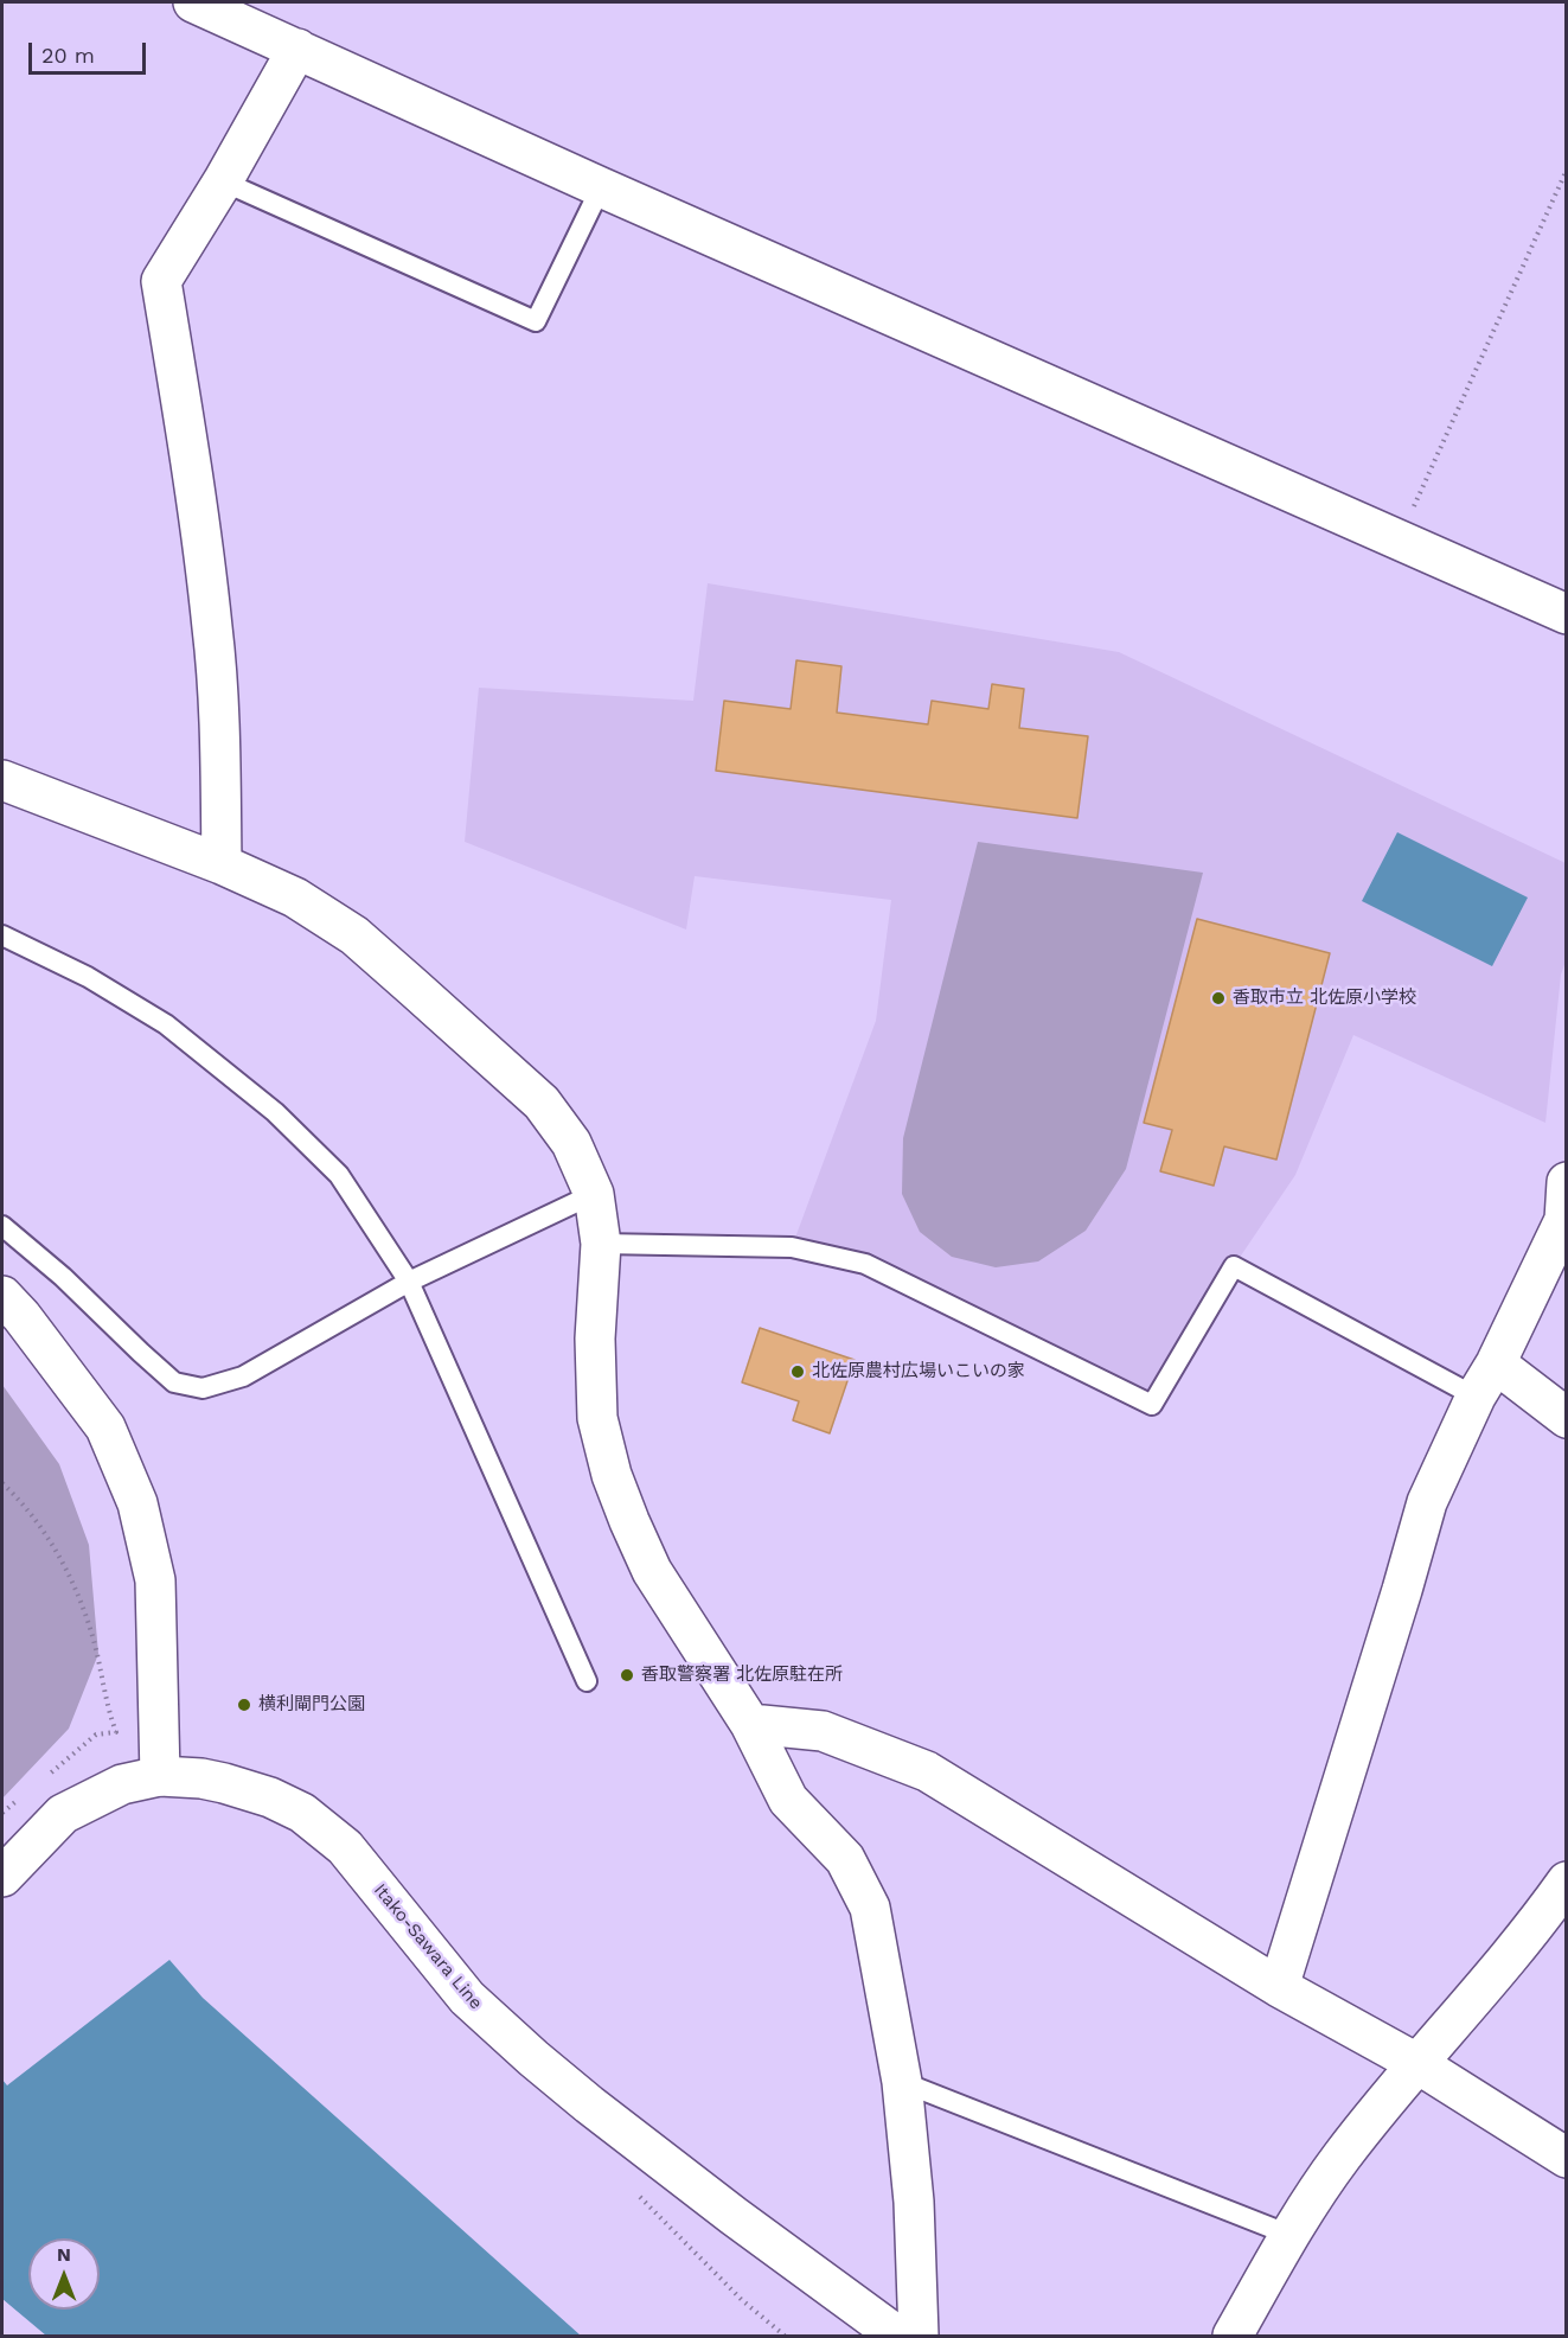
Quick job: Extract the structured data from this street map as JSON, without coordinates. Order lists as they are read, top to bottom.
{
  "streets": {
    "street": ["Itako-Sawara Line"]
  },
  "places": [
    "香取市立 北佐原小学校",
    "北佐原農村広場いこいの家",
    "香取警察署 北佐原駐在所",
    "横利閘門公園"
  ],
  "scale_bar": "20 m",
  "north": "top"
}
